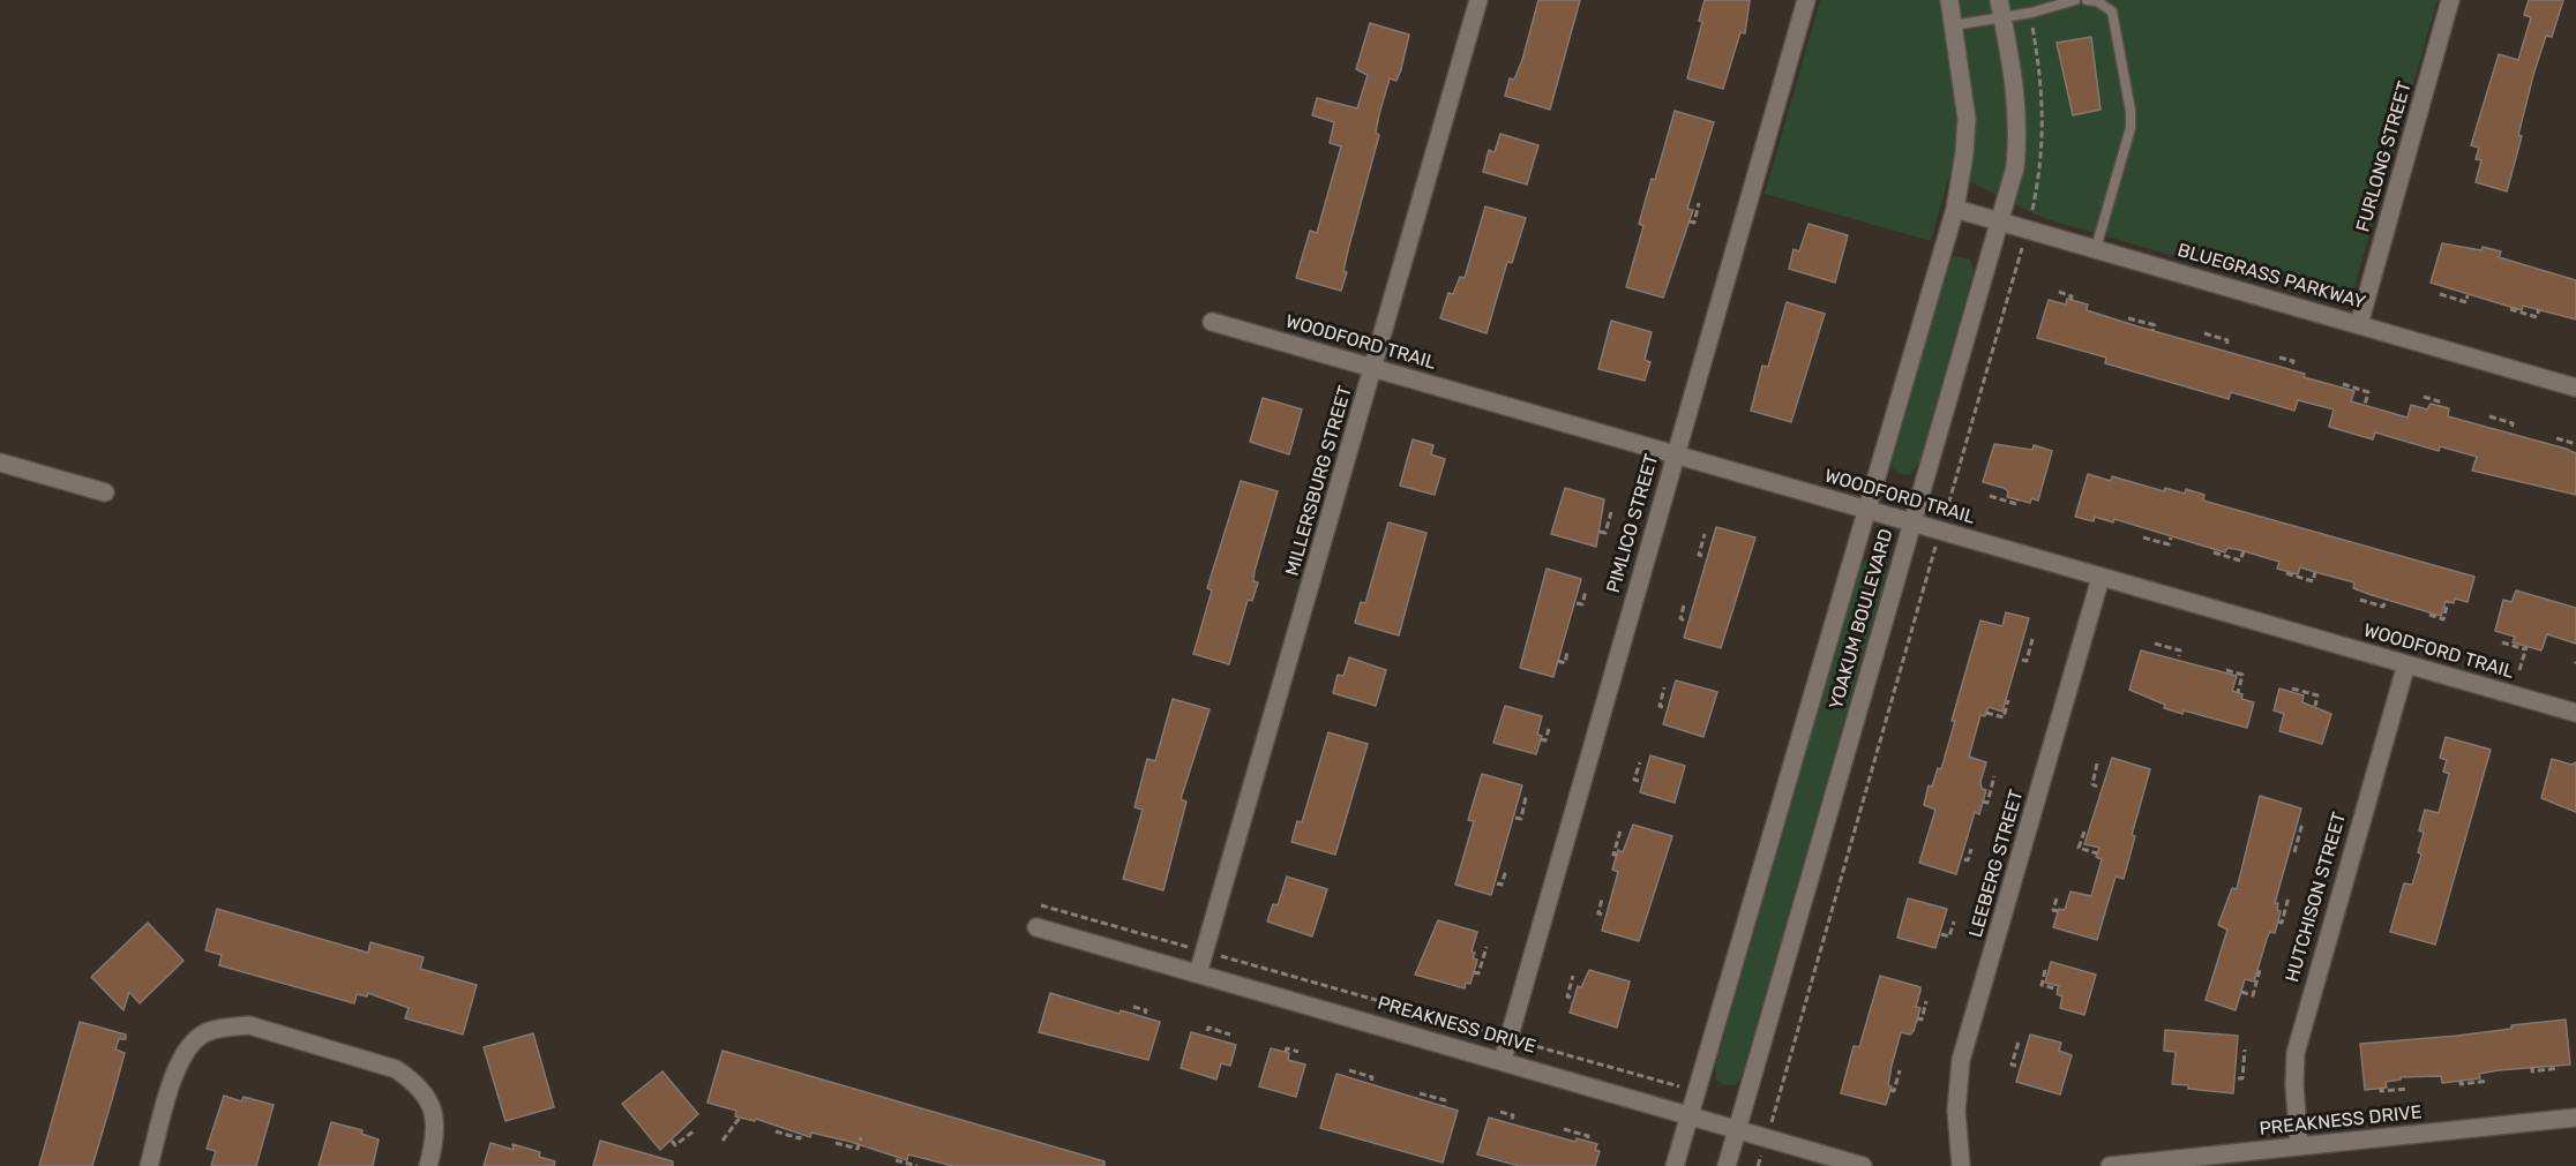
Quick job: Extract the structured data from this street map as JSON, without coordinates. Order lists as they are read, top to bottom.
{
  "streets": {
    "street": [
      "FURLONG STREET",
      "BLUEGRASS PARKWAY",
      "WOODFORD TRAIL",
      "MILLERSBURG STREET",
      "PIMLICO STREET",
      "YOAKUM BOULEVARD",
      "LEEBERG STREET",
      "HUTCHISON STREET",
      "PREAKNESS DRIVE"
    ]
  },
  "crossings": [
    ["FURLONG STREET", "BLUEGRASS PARKWAY"],
    ["BLUEGRASS PARKWAY", "YOAKUM BOULEVARD"],
    ["WOODFORD TRAIL", "MILLERSBURG STREET"],
    ["WOODFORD TRAIL", "PIMLICO STREET"],
    ["WOODFORD TRAIL", "YOAKUM BOULEVARD"],
    ["WOODFORD TRAIL", "LEEBERG STREET"],
    ["WOODFORD TRAIL", "HUTCHISON STREET"],
    ["MILLERSBURG STREET", "PREAKNESS DRIVE"],
    ["PIMLICO STREET", "PREAKNESS DRIVE"],
    ["YOAKUM BOULEVARD", "PREAKNESS DRIVE"],
    ["HUTCHISON STREET", "PREAKNESS DRIVE"]
  ]
}
